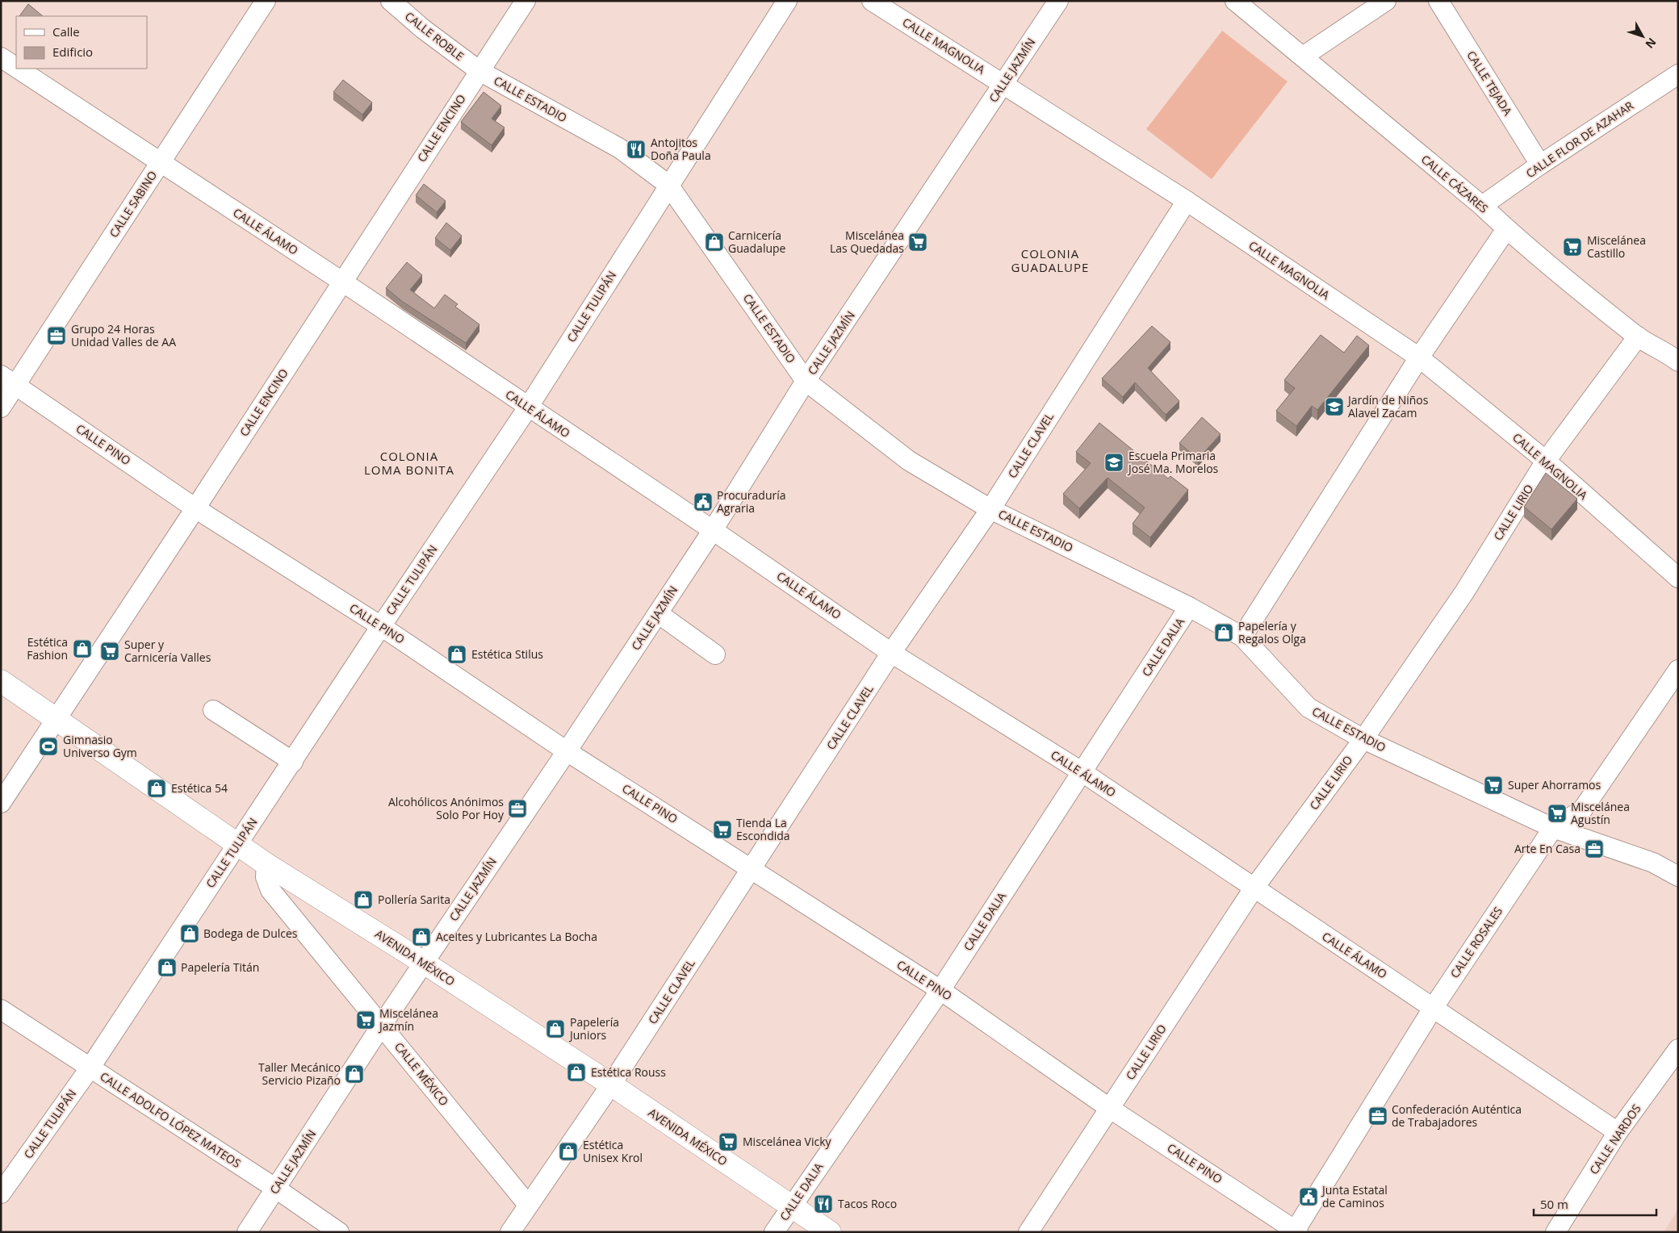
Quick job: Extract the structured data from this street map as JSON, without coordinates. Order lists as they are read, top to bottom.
{
  "streets": {
    "street": [
      "CALLE ROBLE",
      "CALLE MAGNOLIA",
      "CALLE JAZMÍN",
      "CALLE TEJADA",
      "CALLE ESTADIO",
      "CALLE ENCINO",
      "CALLE FLOR DE AZAHAR",
      "CALLE CÁZARES",
      "CALLE SABINO",
      "CALLE ÁLAMO",
      "CALLE TULIPÁN",
      "CALLE PINO",
      "CALLE CLAVEL",
      "CALLE LIRIO",
      "CALLE DALIA",
      "CALLE ROSALES",
      "AVENIDA MÉXICO",
      "CALLE MÉXICO",
      "CALLE ADOLFO LÓPEZ MATEOS",
      "CALLE NARDOS"
    ]
  },
  "crossings": [
    ["CALLE ROBLE", "CALLE ESTADIO"],
    ["CALLE ROBLE", "CALLE ENCINO"],
    ["CALLE MAGNOLIA", "CALLE JAZMÍN"],
    ["CALLE MAGNOLIA", "CALLE CLAVEL"],
    ["CALLE MAGNOLIA", "CALLE LIRIO"],
    ["CALLE JAZMÍN", "CALLE ESTADIO"],
    ["CALLE JAZMÍN", "CALLE ÁLAMO"],
    ["CALLE JAZMÍN", "CALLE PINO"],
    ["CALLE JAZMÍN", "AVENIDA MÉXICO"],
    ["CALLE JAZMÍN", "CALLE MÉXICO"],
    ["CALLE JAZMÍN", "CALLE ADOLFO LÓPEZ MATEOS"],
    ["CALLE TEJADA", "CALLE FLOR DE AZAHAR"],
    ["CALLE ESTADIO", "CALLE ENCINO"],
    ["CALLE ESTADIO", "CALLE TULIPÁN"],
    ["CALLE ESTADIO", "CALLE CLAVEL"],
    ["CALLE ESTADIO", "CALLE LIRIO"],
    ["CALLE ESTADIO", "CALLE DALIA"],
    ["CALLE ESTADIO", "CALLE ROSALES"],
    ["CALLE ENCINO", "CALLE ÁLAMO"],
    ["CALLE ENCINO", "CALLE PINO"],
    ["CALLE ENCINO", "AVENIDA MÉXICO"],
    ["CALLE FLOR DE AZAHAR", "CALLE CÁZARES"],
    ["CALLE CÁZARES", "CALLE LIRIO"],
    ["CALLE SABINO", "CALLE ÁLAMO"],
    ["CALLE SABINO", "CALLE PINO"],
    ["CALLE ÁLAMO", "CALLE TULIPÁN"],
    ["CALLE ÁLAMO", "CALLE CLAVEL"],
    ["CALLE ÁLAMO", "CALLE LIRIO"],
    ["CALLE ÁLAMO", "CALLE DALIA"],
    ["CALLE ÁLAMO", "CALLE ROSALES"],
    ["CALLE ÁLAMO", "CALLE NARDOS"],
    ["CALLE TULIPÁN", "CALLE PINO"],
    ["CALLE TULIPÁN", "AVENIDA MÉXICO"],
    ["CALLE TULIPÁN", "CALLE ADOLFO LÓPEZ MATEOS"],
    ["CALLE PINO", "CALLE CLAVEL"],
    ["CALLE PINO", "CALLE LIRIO"],
    ["CALLE PINO", "CALLE DALIA"],
    ["CALLE PINO", "CALLE ROSALES"],
    ["CALLE CLAVEL", "AVENIDA MÉXICO"],
    ["CALLE CLAVEL", "CALLE MÉXICO"],
    ["CALLE DALIA", "AVENIDA MÉXICO"],
    ["AVENIDA MÉXICO", "CALLE MÉXICO"]
  ],
  "districts": ["COLONIA GUADALUPE", "COLONIA LOMA BONITA"],
  "places": {
    "restaurant": ["Antojitos Doña Paula", "Tacos Roco"],
    "shop": [
      "Carnicería Guadalupe",
      "Papelería y Regalos Olga",
      "Estética Fashion",
      "Estética Stilus",
      "Estética 54",
      "Pollería Sarita",
      "Bodega de Dulces",
      "Aceites y Lubricantes La Bocha",
      "Papelería Titán",
      "Papelería Juniors",
      "Estética Rouss",
      "Taller Mecánico Servicio Pizaño",
      "Estética Unisex Krol"
    ],
    "supermarket": [
      "Miscelánea Las Quedadas",
      "Miscelánea Castillo",
      "Super y Carnicería Valles",
      "Super Ahorramos",
      "Miscelánea Agustín",
      "Tienda La Escondida",
      "Miscelánea Jazmín",
      "Miscelánea Vicky"
    ],
    "office": [
      "Grupo 24 Horas Unidad Valles de AA",
      "Alcohólicos Anónimos Solo Por Hoy",
      "Arte En Casa",
      "Confederación Auténtica de Trabajadores"
    ],
    "school or university": ["Jardín de Niños Alavel Zacam", "Escuela Primaria José Ma. Morelos"],
    "public building": ["Procuraduría Agraria", "Junta Estatal de Caminos"],
    "sports": ["Gimnasio Universo Gym"]
  },
  "legend": ["Calle", "Edificio"],
  "scale_bar": "50 m",
  "north": "bottom right"
}
